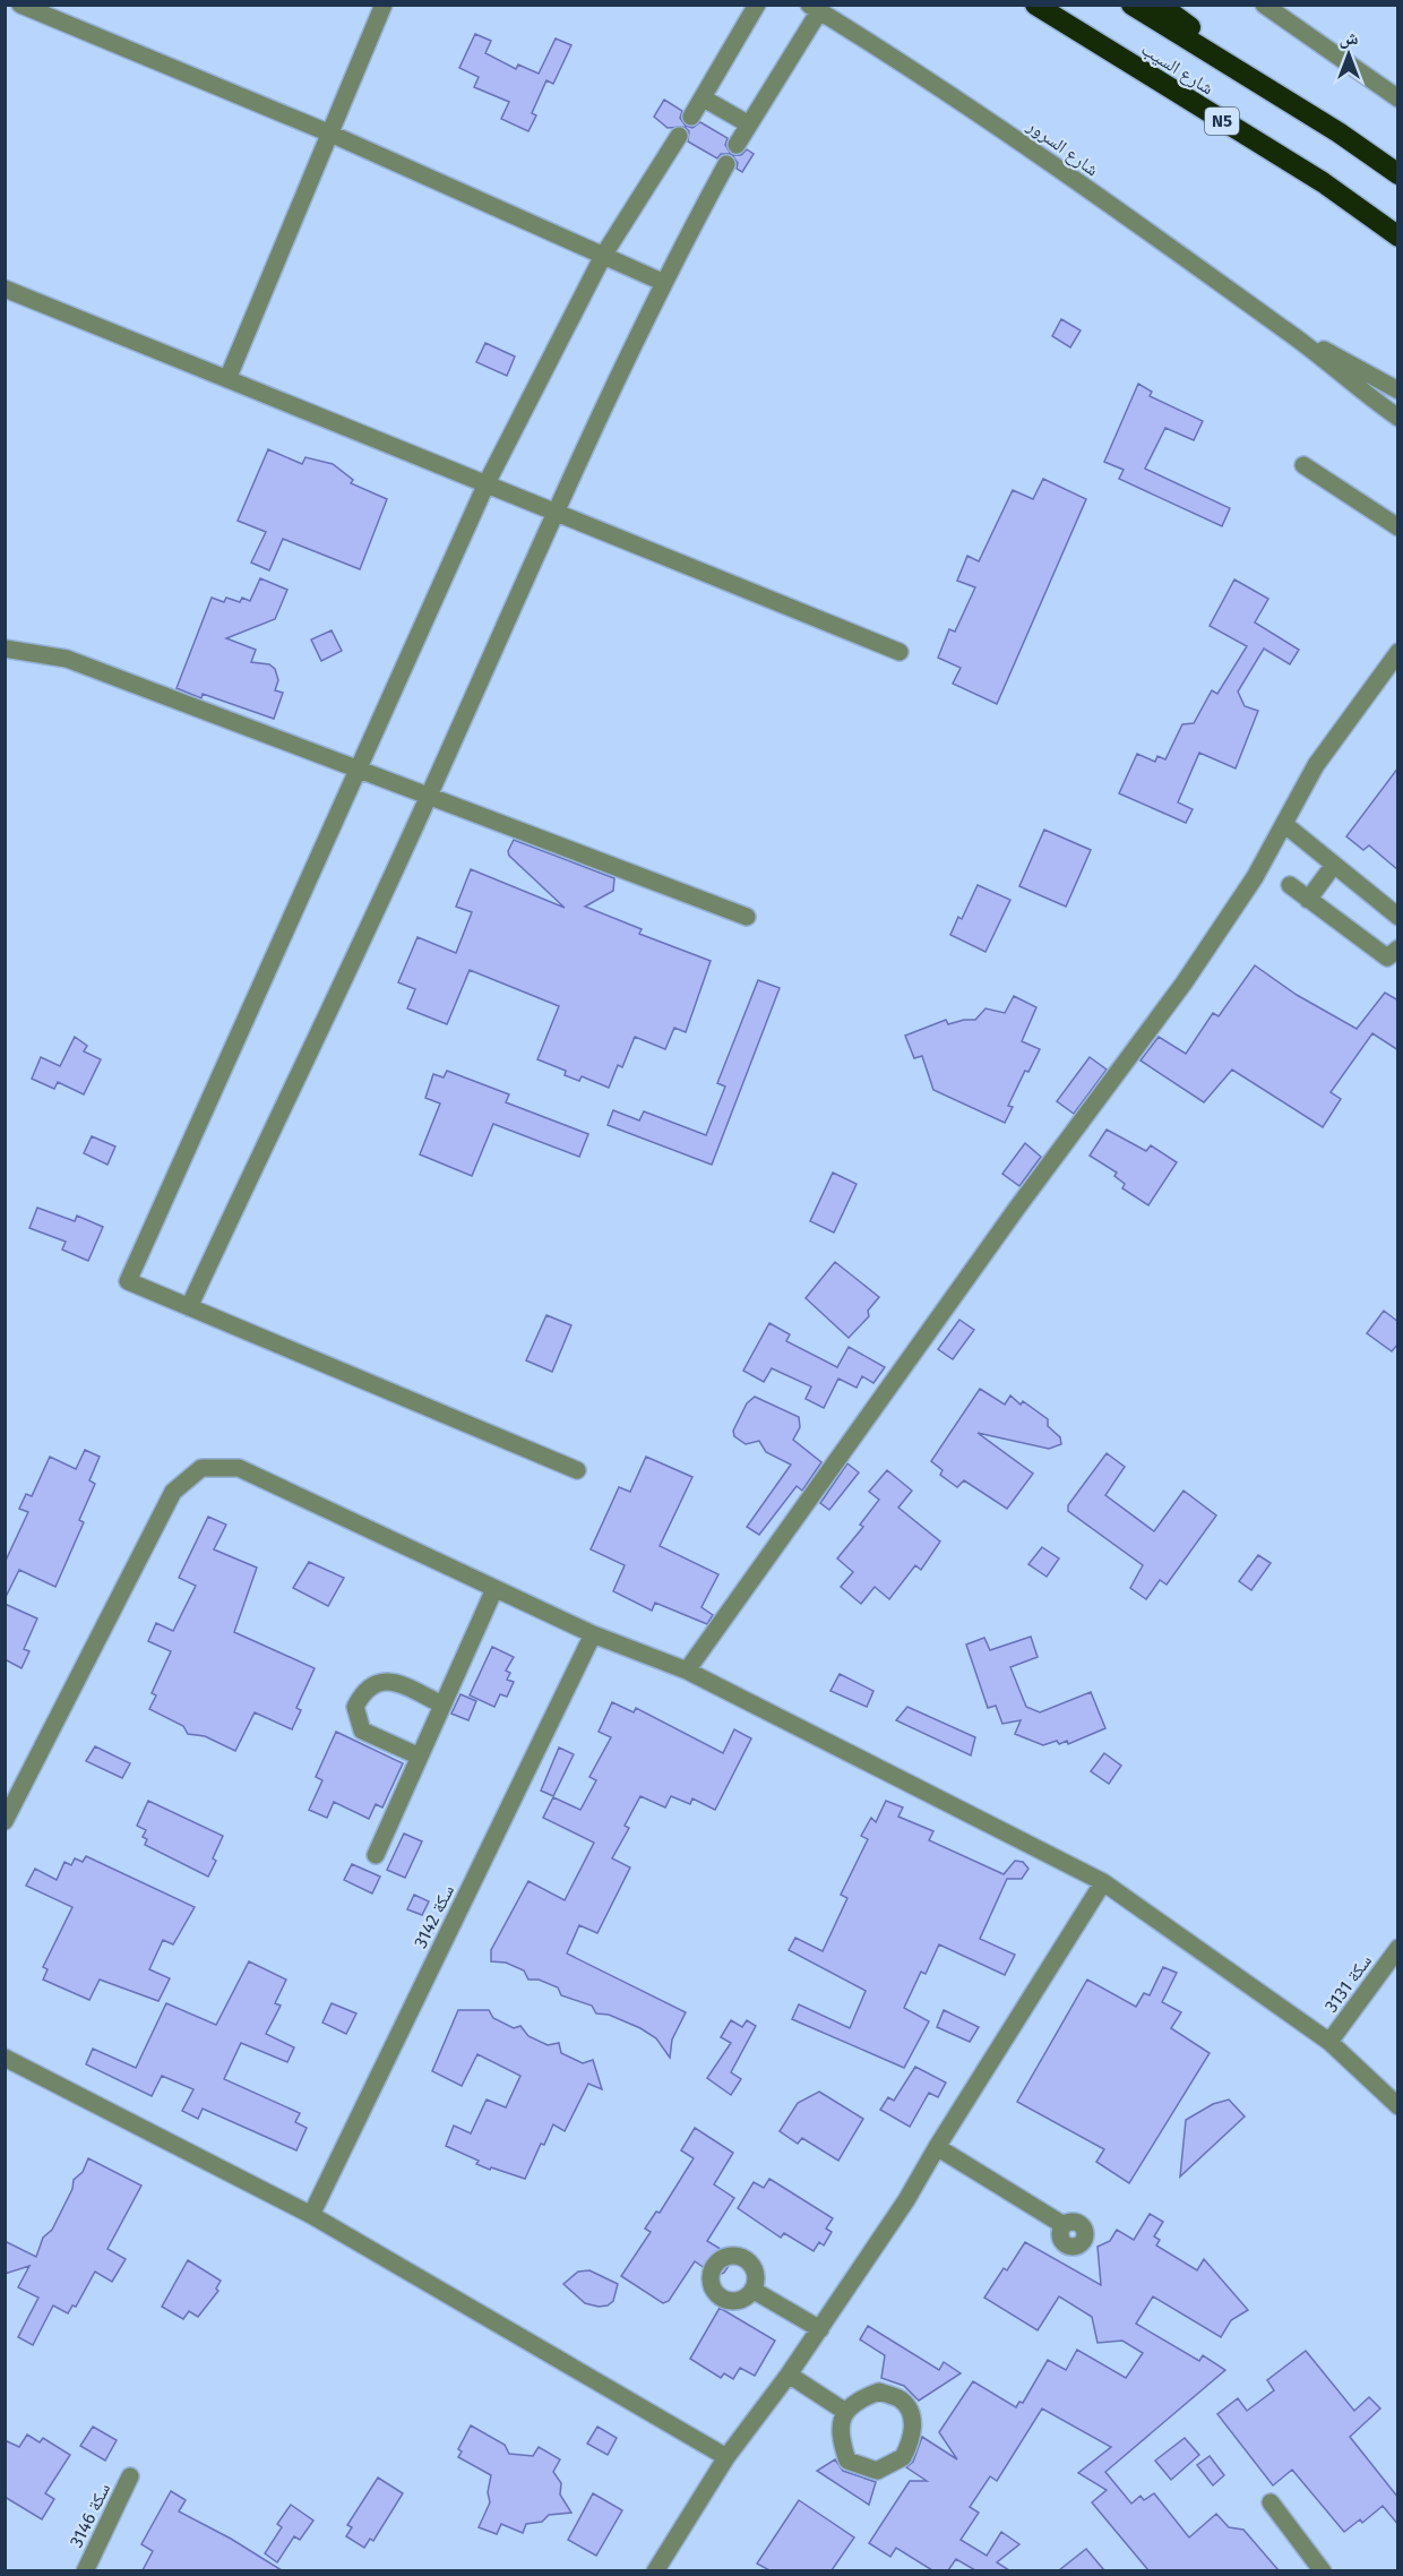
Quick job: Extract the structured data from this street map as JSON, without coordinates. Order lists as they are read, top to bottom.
{
  "streets": {
    "highway": ["شارع السيب", "N5"],
    "street": [
      "شارع السرور",
      "سكة 3142",
      "سكة 3131",
      "سكة 3146"
    ]
  },
  "north": "top"
}
